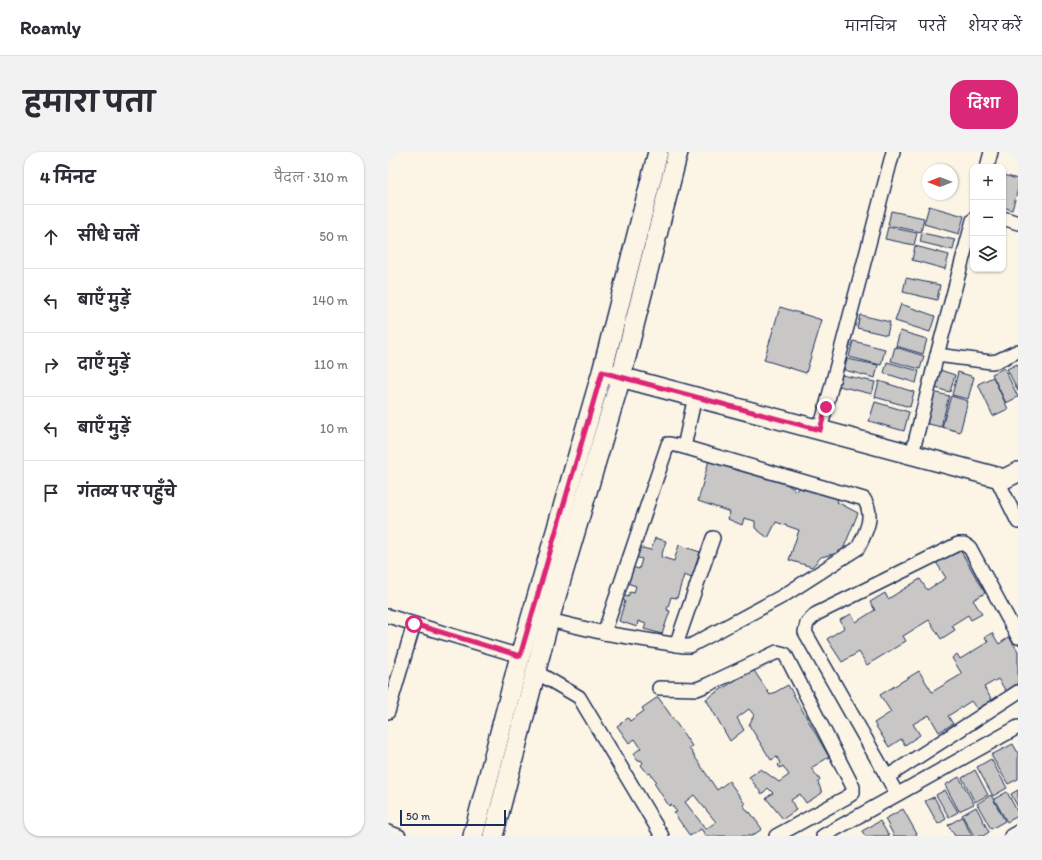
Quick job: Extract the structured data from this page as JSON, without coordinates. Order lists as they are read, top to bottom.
{
  "scale_bar": "50 m",
  "north": "left",
  "page": {
    "header": "Roamly",
    "nav": ["मानचित्र", "परतें", "शेयर करें"],
    "title": "हमारा पता",
    "buttons": "दिशा",
    "heading": ["4 मिनट", "पैदल · 310 m"],
    "map_buttons": ["+", "−"],
    "list": [
      ["सीधे चलें", "50 m"],
      ["बाएँ मुड़ें", "140 m"],
      ["दाएँ मुड़ें", "110 m"],
      ["बाएँ मुड़ें", "10 m"],
      "गंतव्य पर पहुँचे"
    ],
    "scale": "50 m"
  }
}
